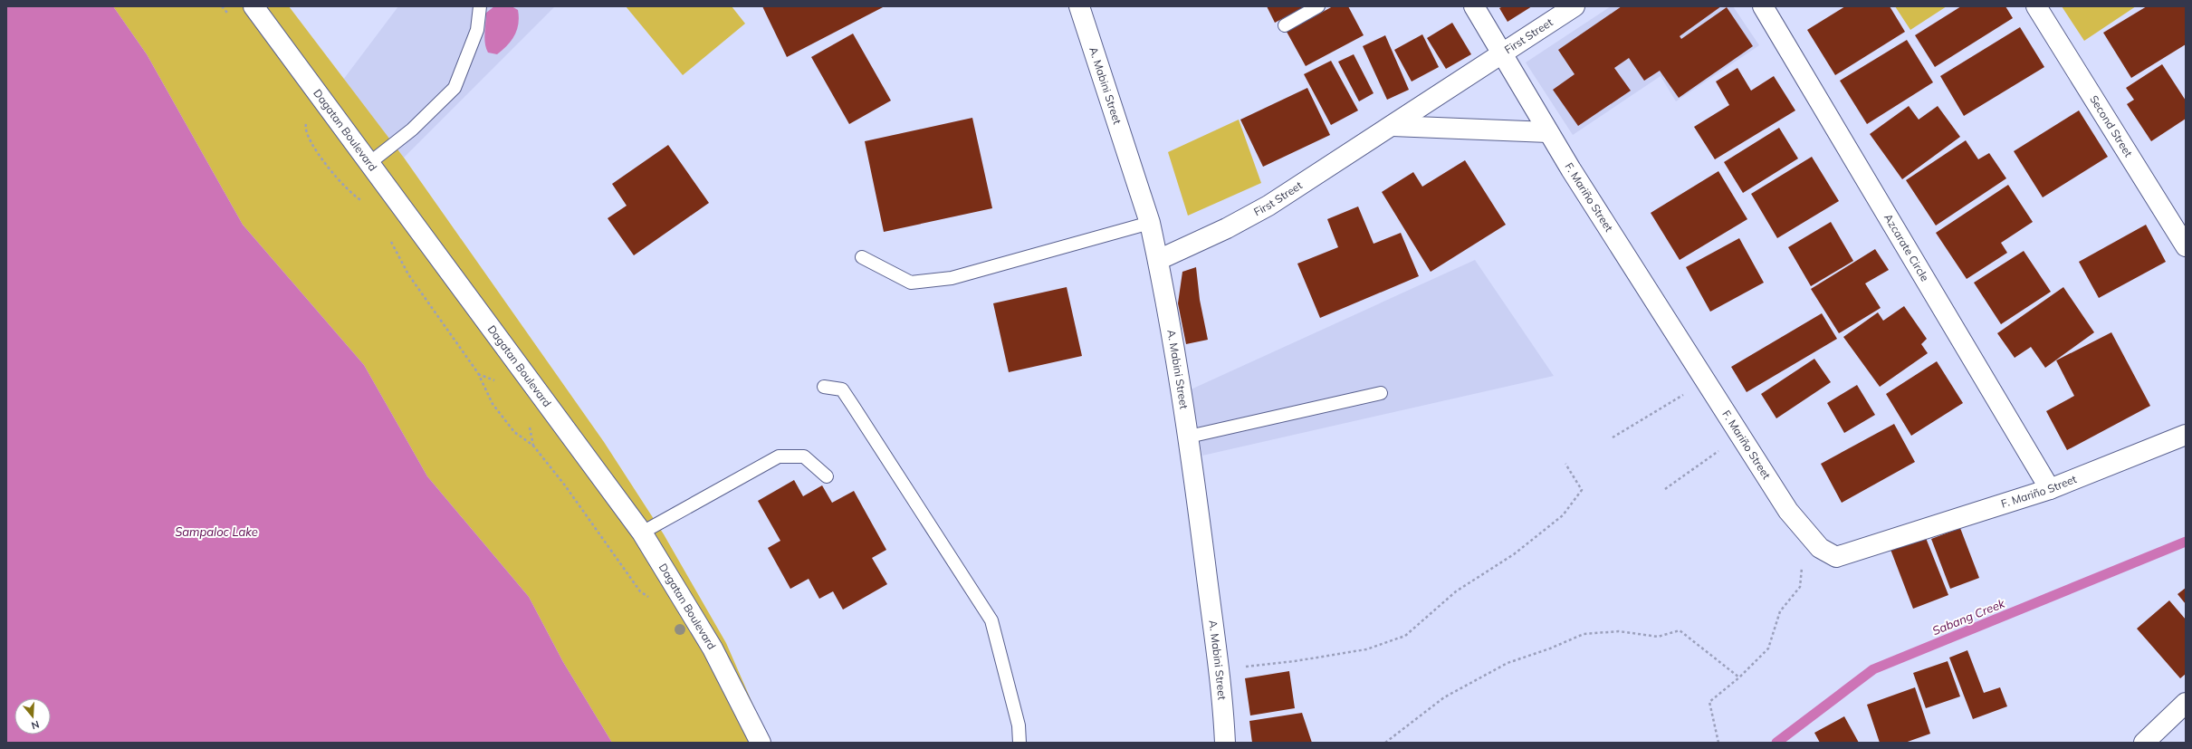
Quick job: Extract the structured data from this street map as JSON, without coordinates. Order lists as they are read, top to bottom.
{
  "streets": {
    "street": [
      "First Street",
      "A. Mabini Street",
      "Second Street",
      "Dagatan Boulevard",
      "F. Mariño Street",
      "Azcarate Circle"
    ]
  },
  "crossings": [
    ["First Street", "A. Mabini Street"],
    ["First Street", "F. Mariño Street"],
    ["F. Mariño Street", "Azcarate Circle"]
  ],
  "water": ["Sampaloc Lake", "Sabang Creek"],
  "north": "bottom"
}
